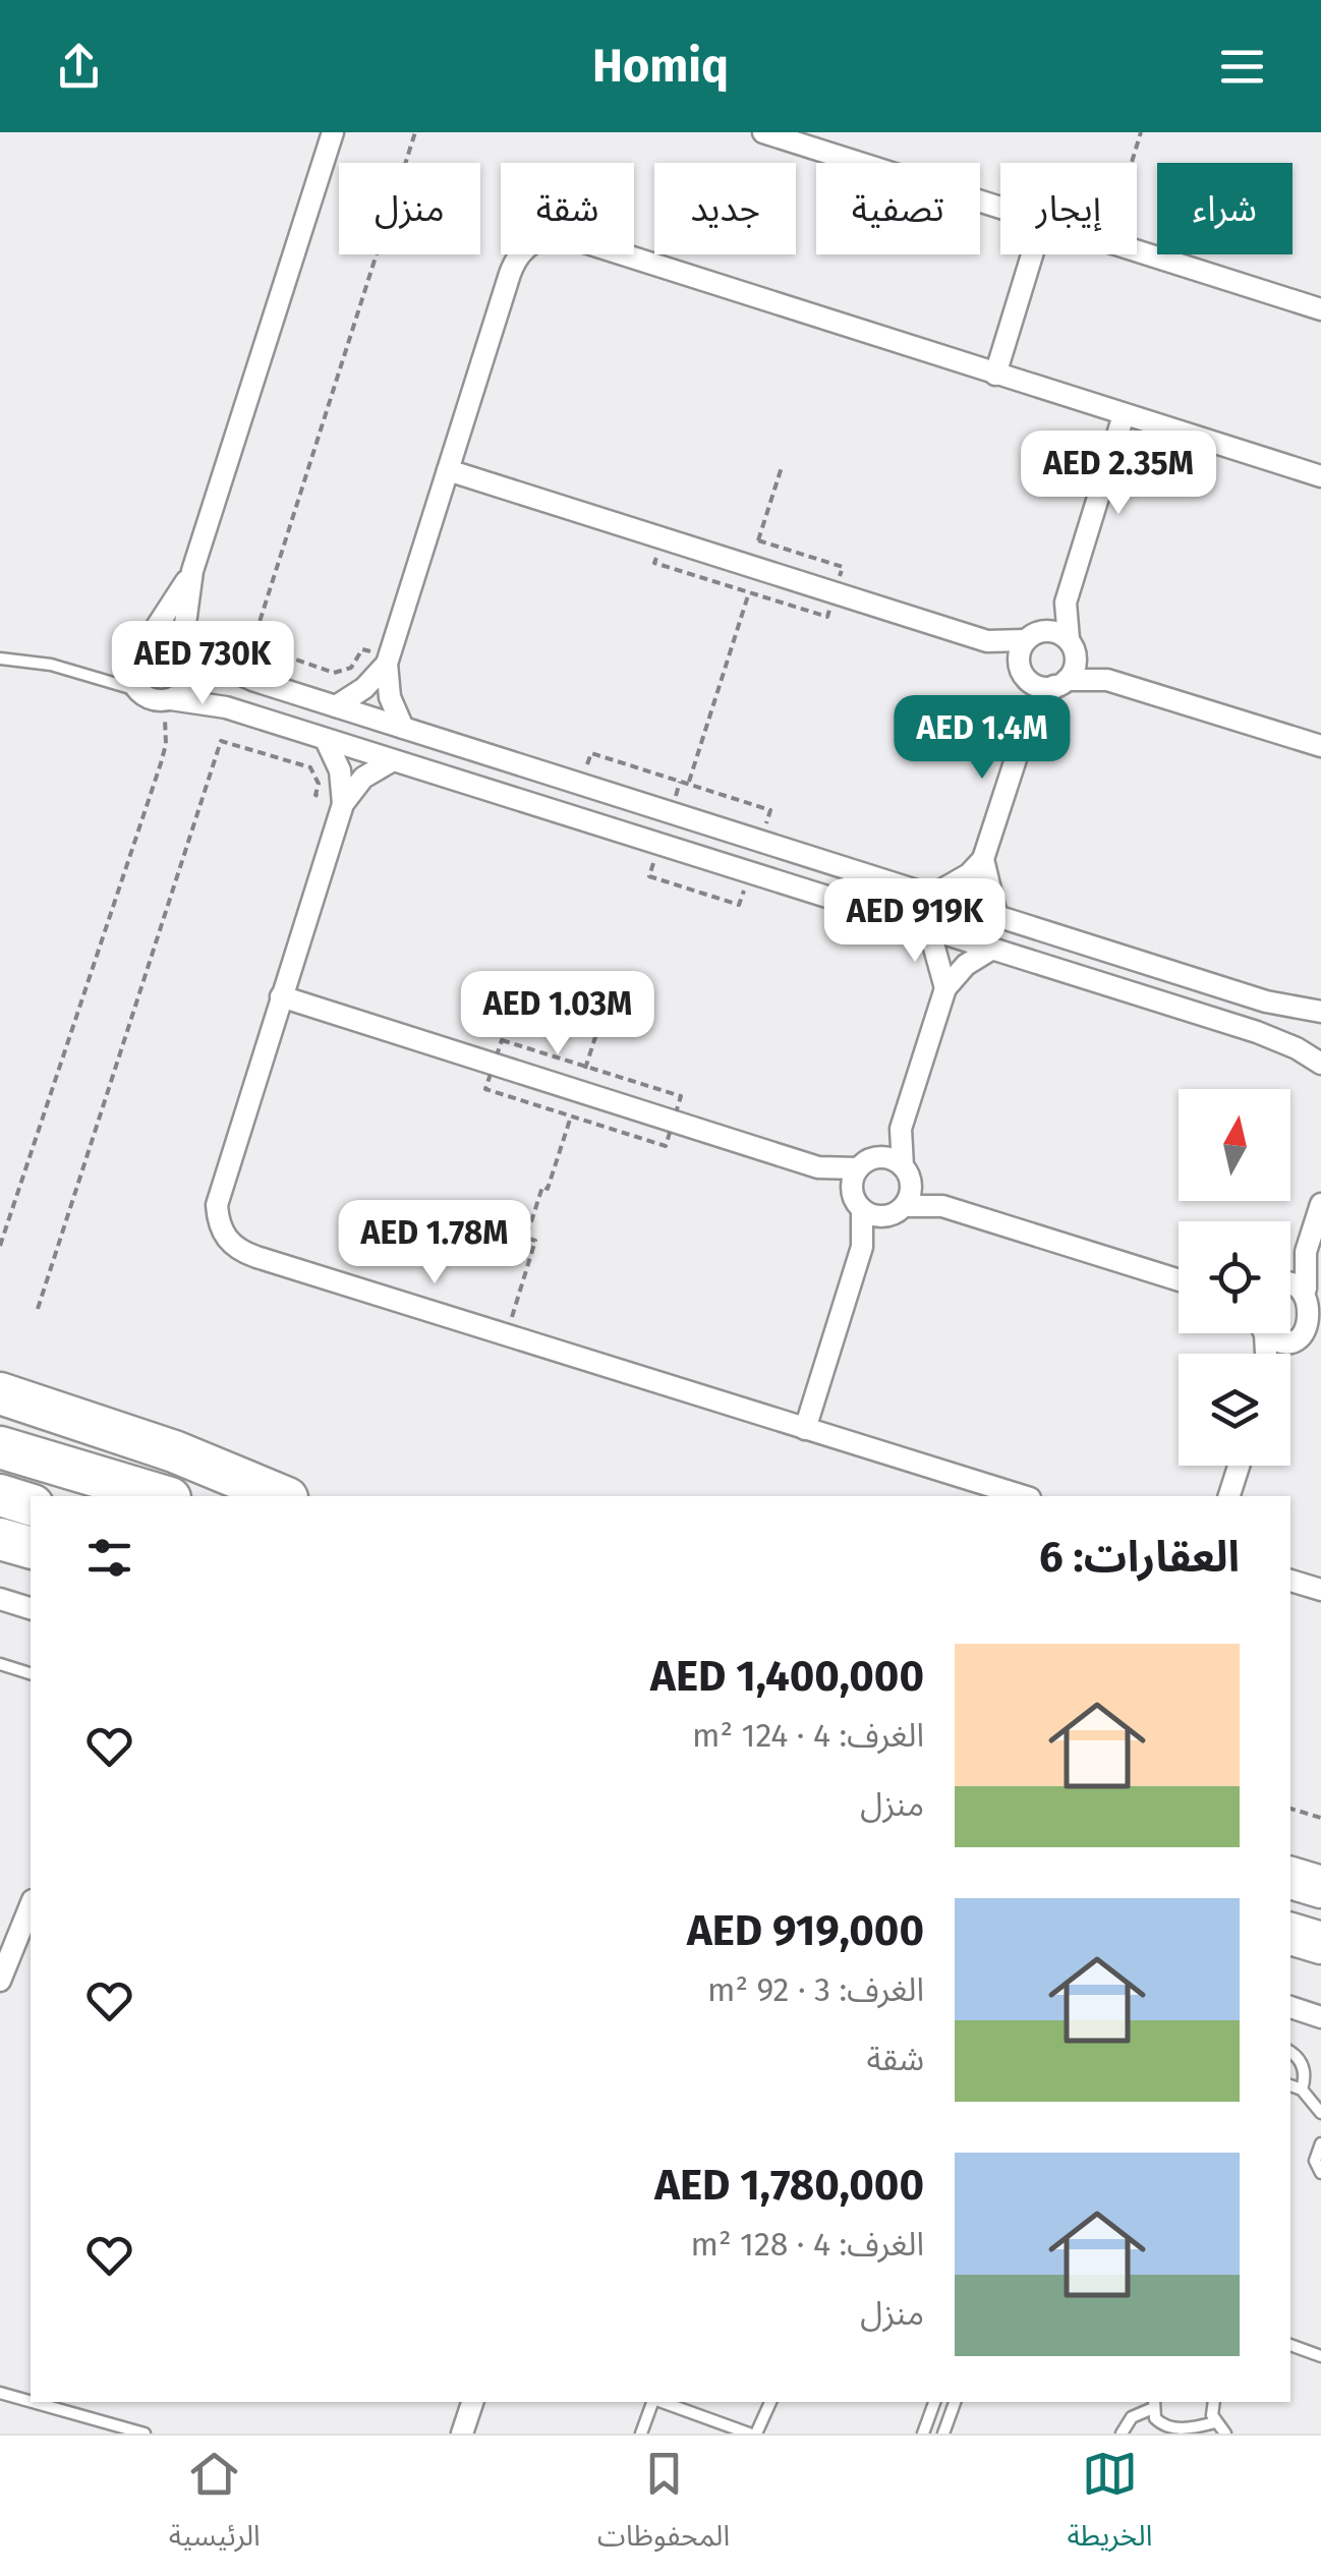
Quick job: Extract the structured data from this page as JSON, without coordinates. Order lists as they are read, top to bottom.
{
  "north": "top",
  "page": {
    "header": "Homiq",
    "chip": [
      "شراء",
      "إيجار",
      "تصفية",
      "جديد",
      "شقة",
      "منزل"
    ],
    "price": [
      "AED 2.35M",
      "AED 730K",
      "AED 1.4M",
      "AED 919K",
      "AED 1.03M",
      "AED 1.78M"
    ],
    "heading": "العقارات: 6",
    "list": [
      {
        "name": "AED 1,400,000",
        "note": "الغرف: 4 · 124 m² · منزل"
      },
      {
        "name": "AED 919,000",
        "note": "الغرف: 3 · 92 m² · شقة"
      },
      {
        "name": "AED 1,780,000",
        "note": "الغرف: 4 · 128 m² · منزل"
      }
    ],
    "tabs": ["الخريطة", "المحفوظات", "الرئيسية"]
  }
}
